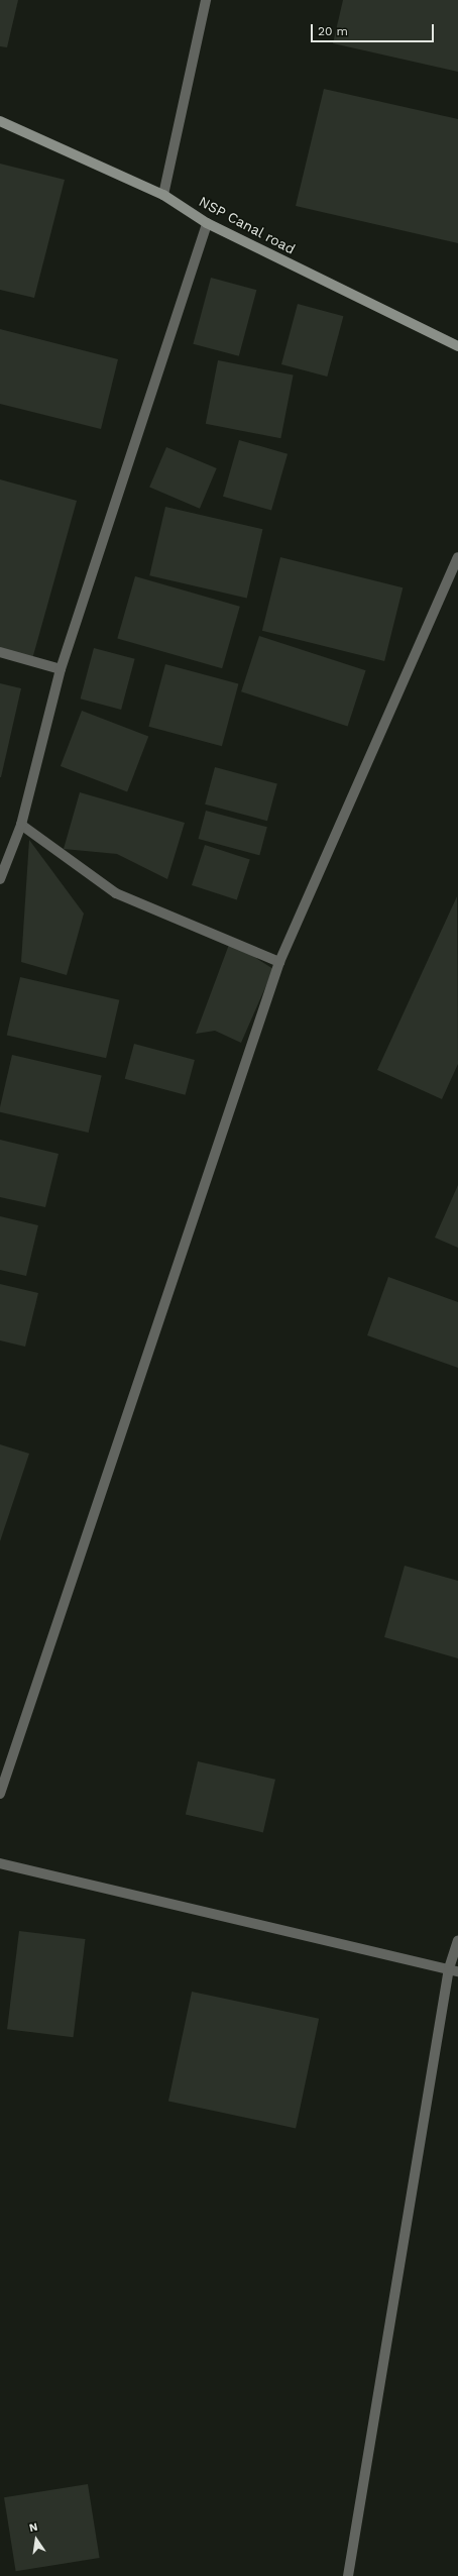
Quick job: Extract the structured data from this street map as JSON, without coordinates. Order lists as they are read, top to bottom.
{
  "streets": {
    "street": ["NSP Canal road"]
  },
  "scale_bar": "20 m",
  "north": "top"
}
